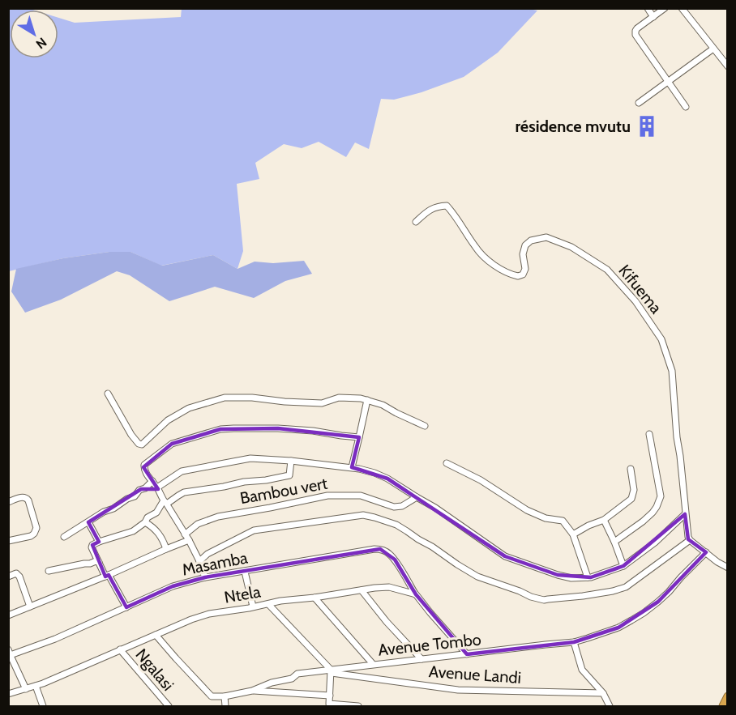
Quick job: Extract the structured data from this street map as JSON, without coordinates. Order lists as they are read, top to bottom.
{
  "streets": {
    "street": [
      "Kifuema",
      "Bambou vert",
      "Masamba",
      "Ntela",
      "Avenue Tombo",
      "Ngalasi",
      "Avenue Landi"
    ]
  },
  "crossings": [
    ["Masamba", "Ntela"],
    ["Ntela", "Ngalasi"],
    ["Avenue Tombo", "Avenue Landi"]
  ],
  "places": {
    "building": ["résidence mvutu"]
  },
  "north": "bottom right"
}
